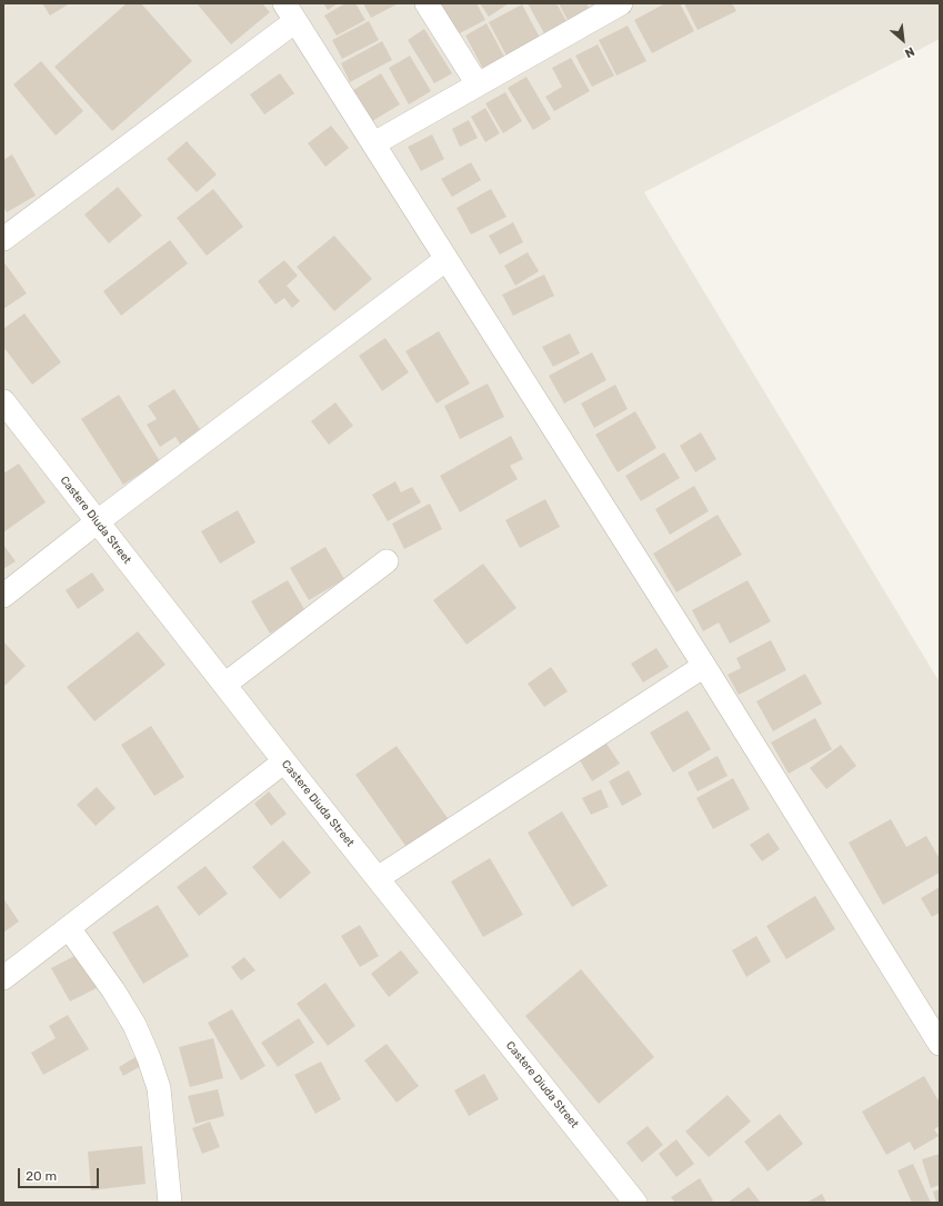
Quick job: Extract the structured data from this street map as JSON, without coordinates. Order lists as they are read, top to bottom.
{
  "streets": {
    "street": ["Castere Diuda Street"]
  },
  "scale_bar": "20 m",
  "north": "bottom right"
}
